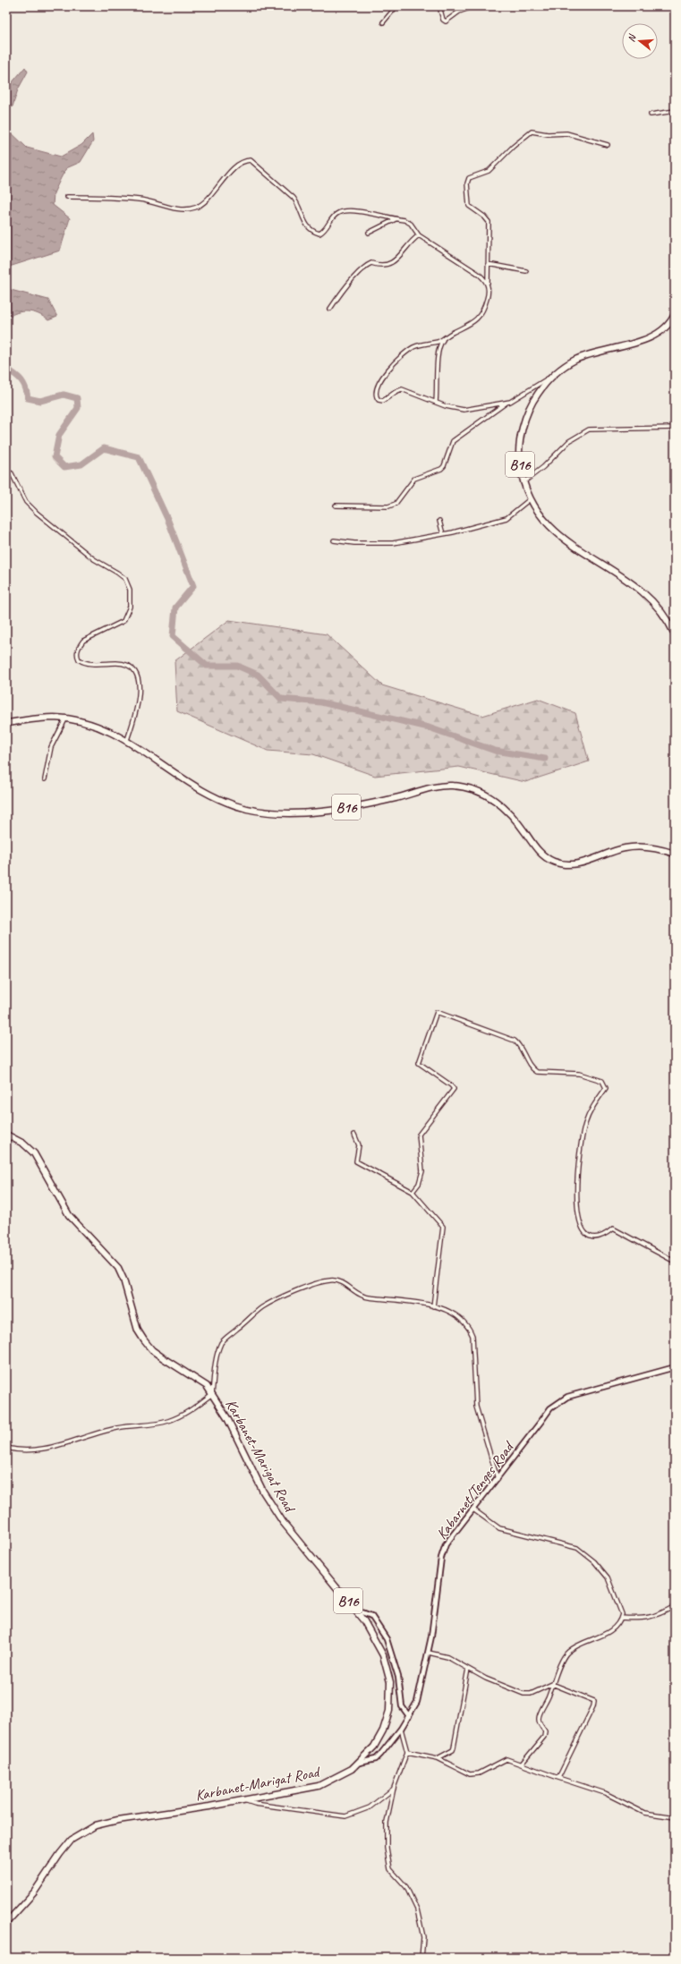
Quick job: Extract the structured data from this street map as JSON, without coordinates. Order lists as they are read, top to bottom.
{
  "streets": {
    "main road": ["B16", "Karbanet-Marigat Road"],
    "street": ["Kabarnet/Tenges Road"]
  },
  "crossings": [
    ["Karbanet-Marigat Road", "Kabarnet/Tenges Road"]
  ],
  "north": "left"
}
